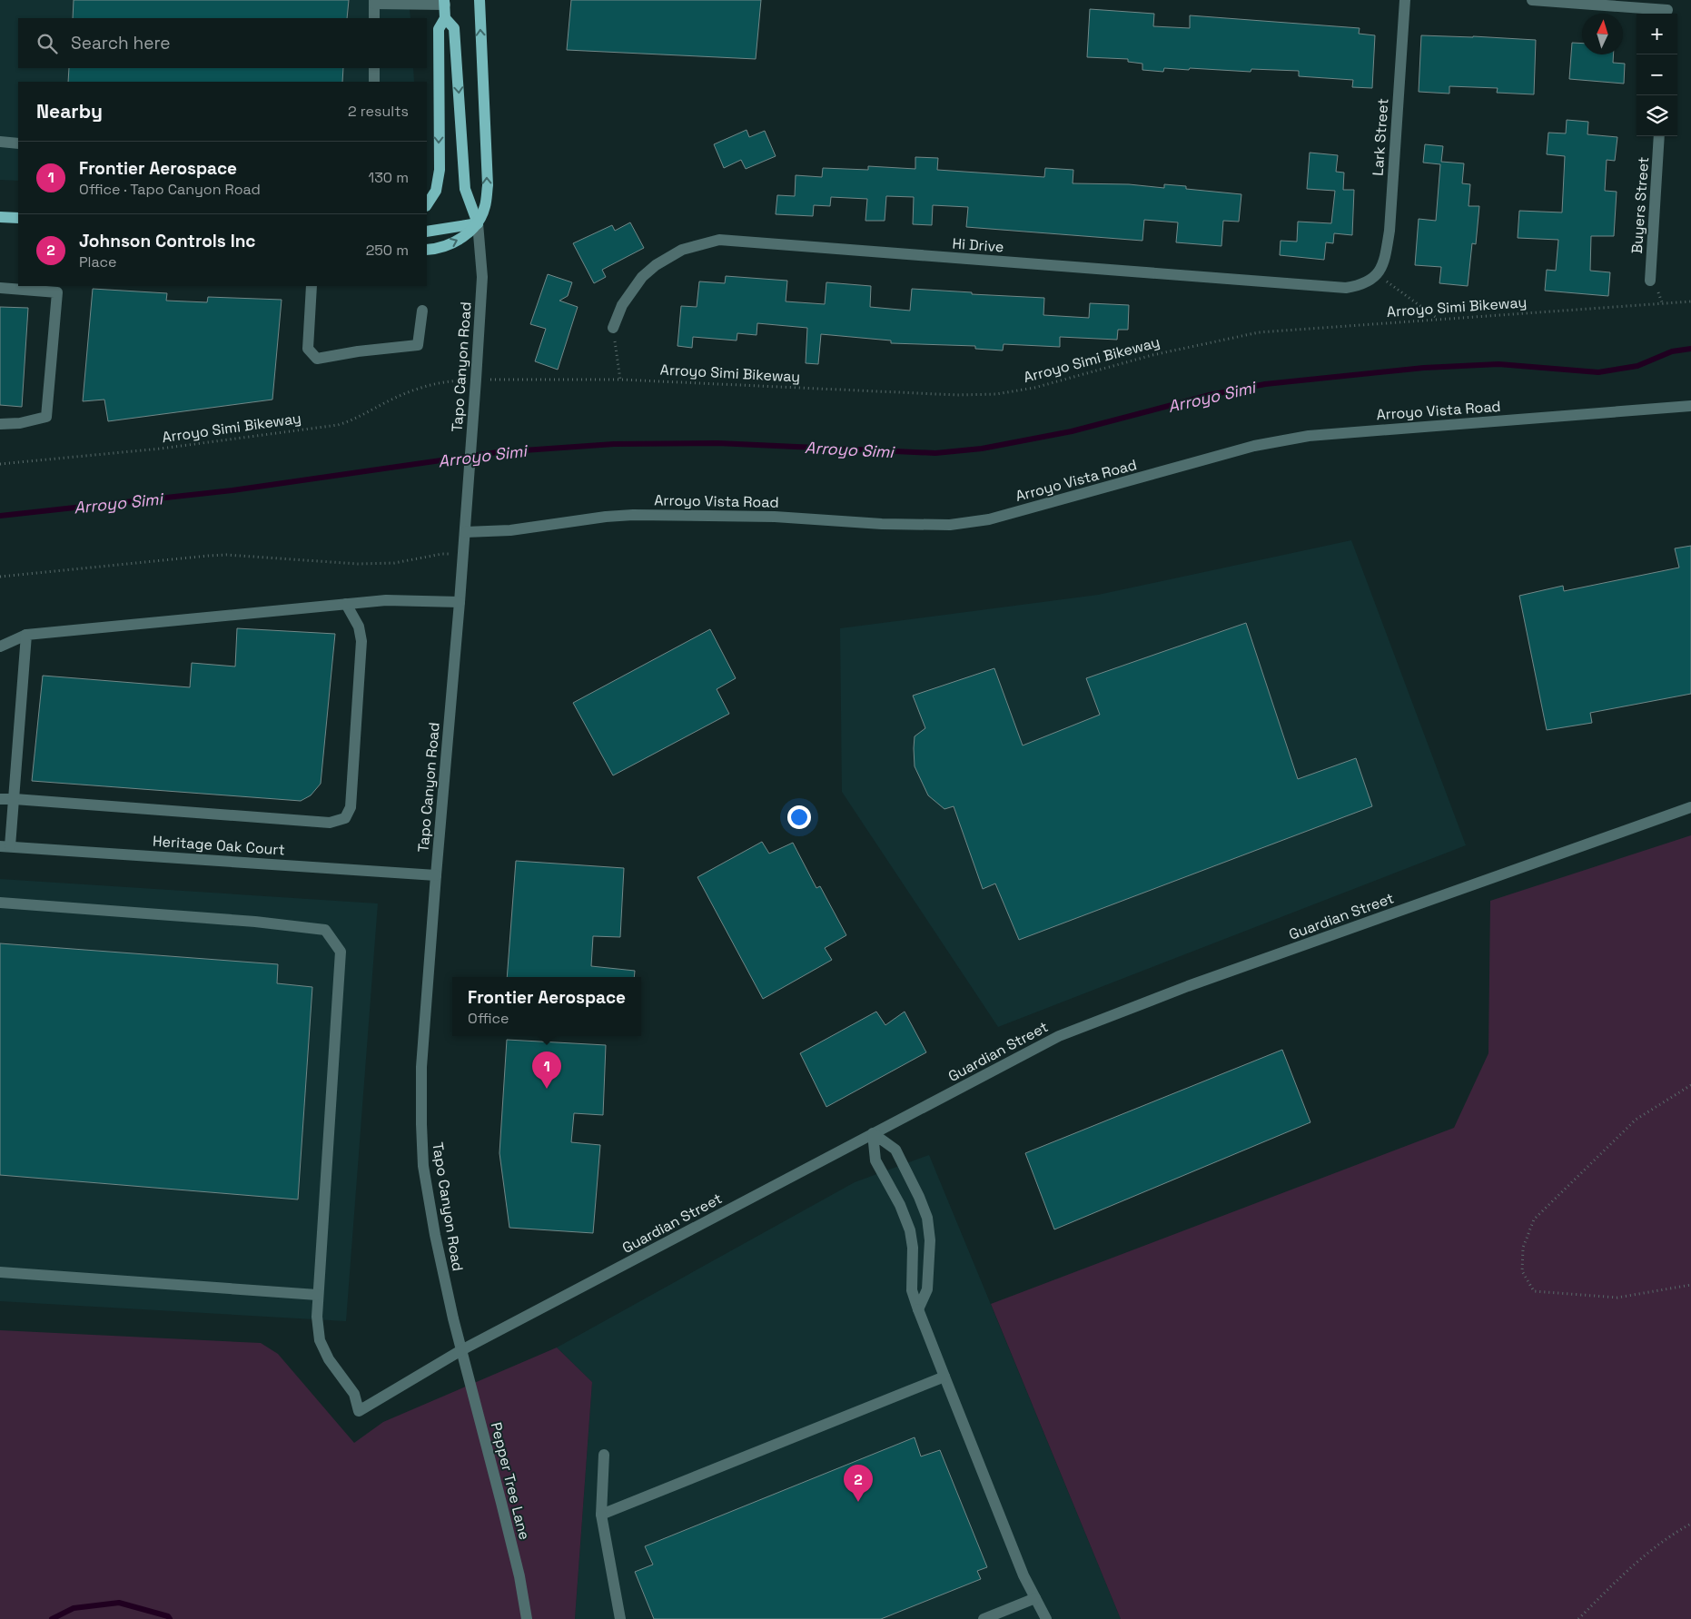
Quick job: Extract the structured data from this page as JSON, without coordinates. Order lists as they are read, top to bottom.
{
  "streets": {
    "main road": ["Tapo Canyon Road"],
    "street": [
      "Lark Street",
      "Buyers Street",
      "Hi Drive",
      "Arroyo Vista Road",
      "Heritage Oak Court",
      "Guardian Street",
      "Pepper Tree Lane"
    ],
    "path": ["Arroyo Simi Bikeway"]
  },
  "crossings": [
    ["Lark Street", "Hi Drive"],
    ["Tapo Canyon Road", "Arroyo Vista Road"],
    ["Tapo Canyon Road", "Heritage Oak Court"],
    ["Tapo Canyon Road", "Guardian Street"],
    ["Tapo Canyon Road", "Pepper Tree Lane"],
    ["Guardian Street", "Pepper Tree Lane"]
  ],
  "water": ["Arroyo Simi"],
  "north": "top",
  "page": {
    "map_buttons": ["+", "−"],
    "search": "Search here",
    "heading": ["Nearby", "2 results"],
    "list": [
      {
        "mark": "1",
        "name": "Frontier Aerospace",
        "note": "Office · Tapo Canyon Road",
        "value": "130 m"
      },
      {
        "mark": "2",
        "name": "Johnson Controls Inc",
        "note": "Place",
        "value": "250 m"
      }
    ],
    "popup": ["Frontier Aerospace", "Office"],
    "pins": ["1", "2"]
  }
}
